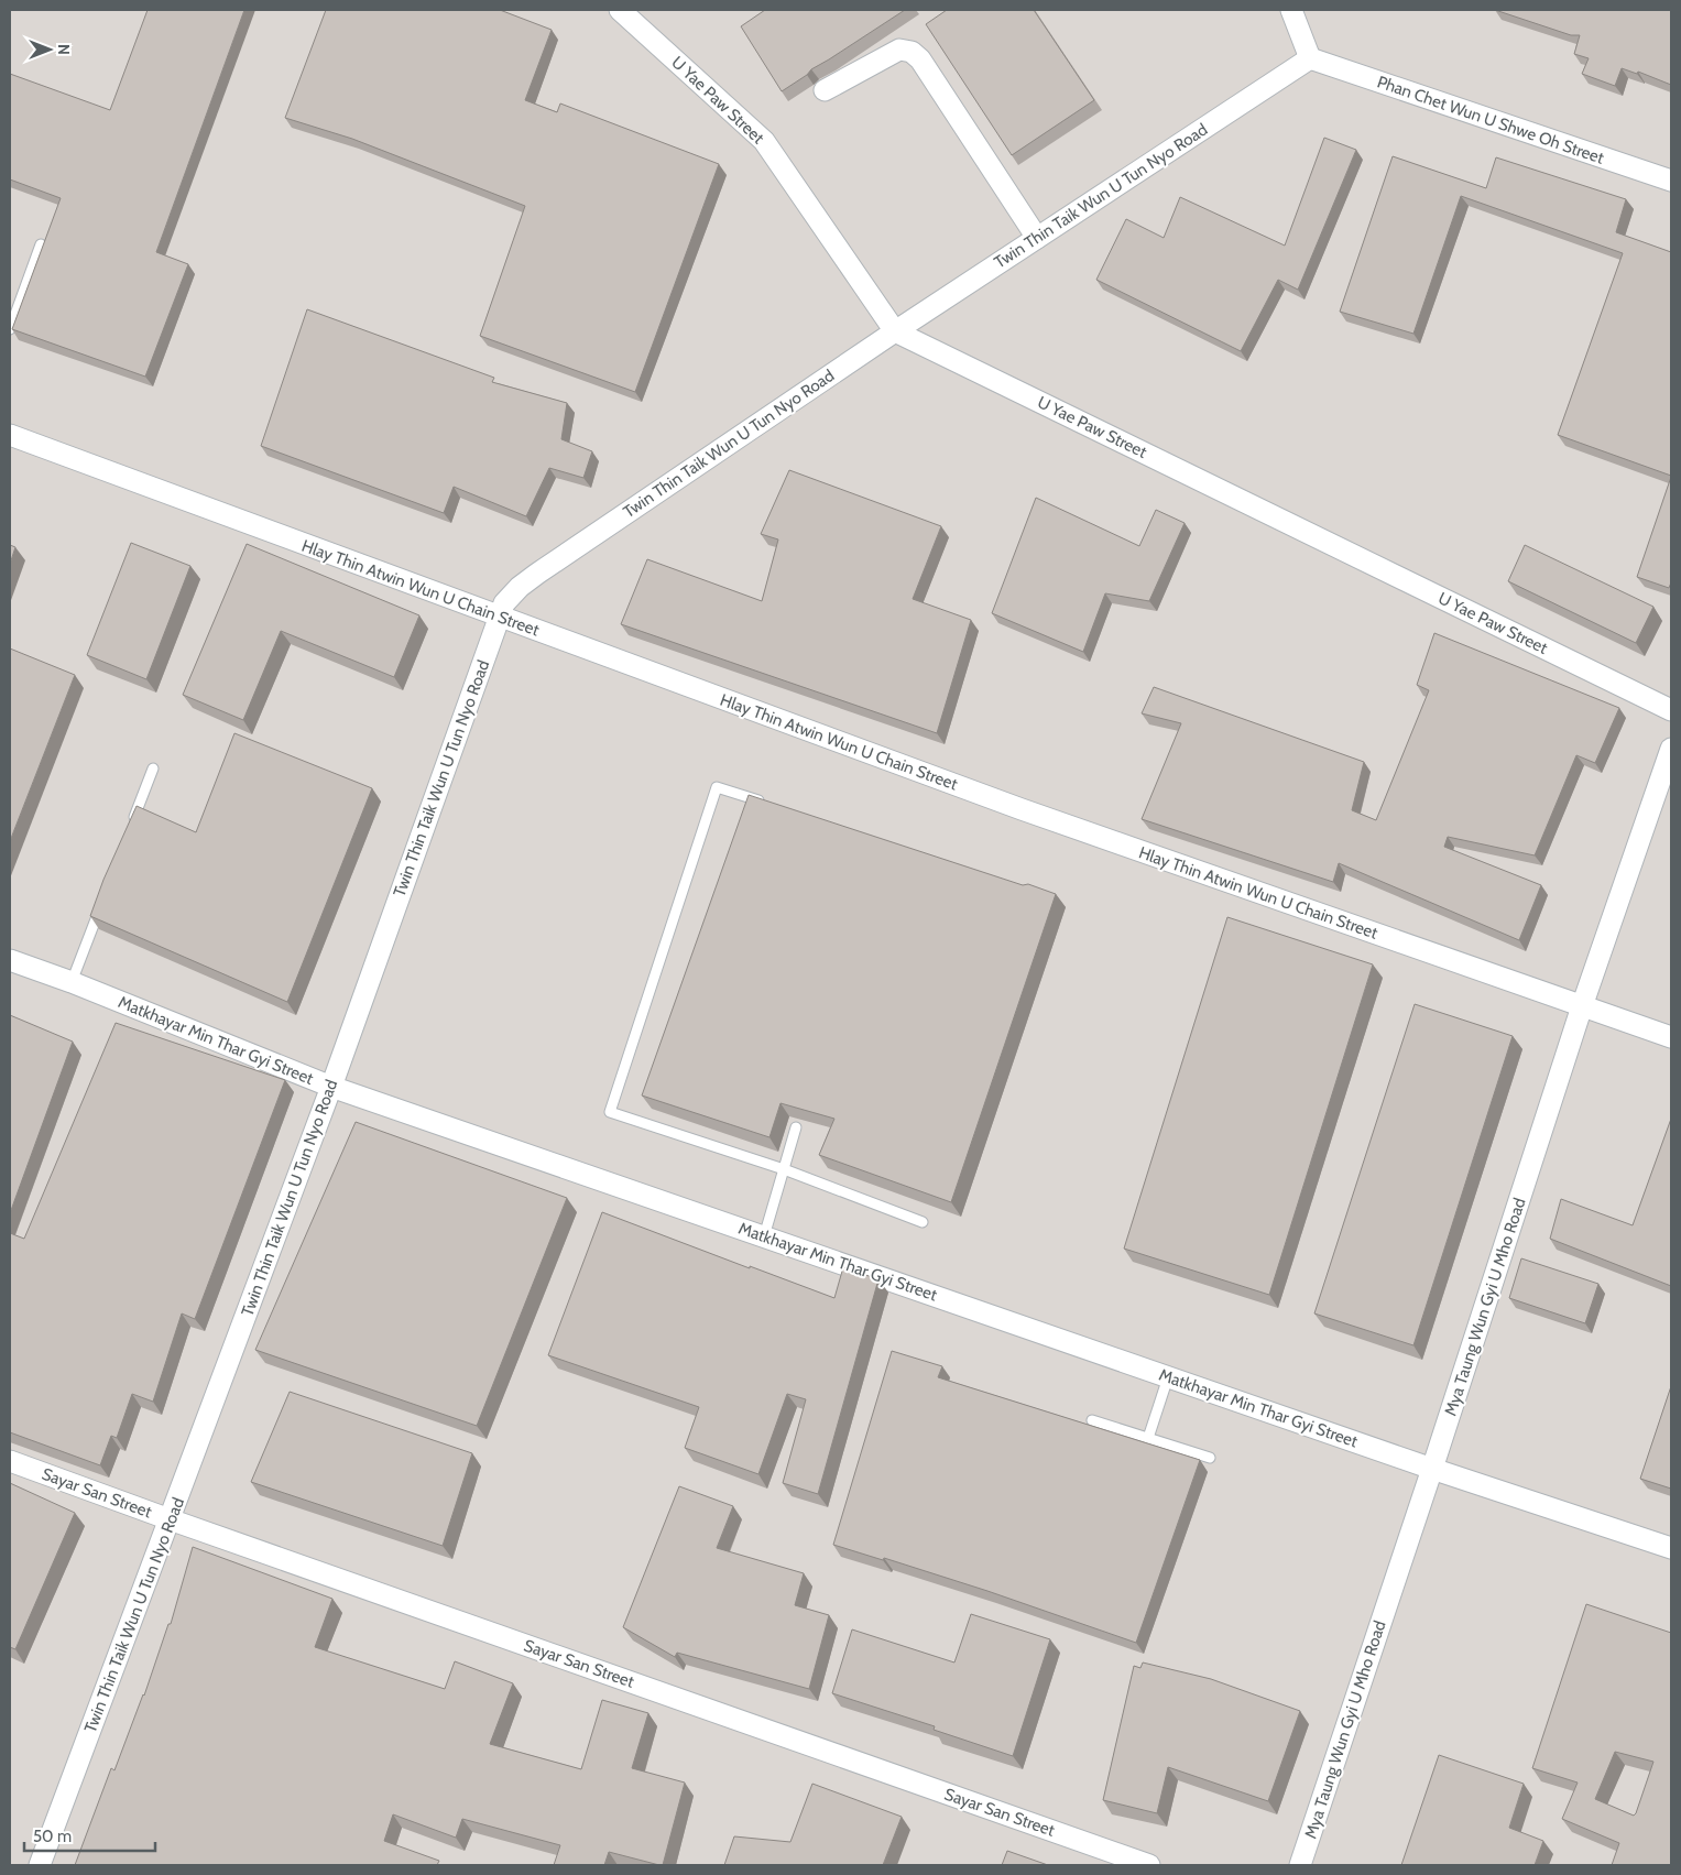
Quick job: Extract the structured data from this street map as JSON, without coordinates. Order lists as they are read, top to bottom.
{
  "streets": {
    "street": [
      "U Yae Paw Street",
      "Phan Chet Wun U Shwe Oh Street",
      "Twin Thin Taik Wun U Tun Nyo Road",
      "Hlay Thin Atwin Wun U Chain Street",
      "Matkhayar Min Thar Gyi Street",
      "Mya Taung Wun Gyi U Mho Road",
      "Sayar San Street"
    ]
  },
  "crossings": [
    ["U Yae Paw Street", "Twin Thin Taik Wun U Tun Nyo Road"],
    ["Phan Chet Wun U Shwe Oh Street", "Twin Thin Taik Wun U Tun Nyo Road"],
    ["Twin Thin Taik Wun U Tun Nyo Road", "Hlay Thin Atwin Wun U Chain Street"],
    ["Twin Thin Taik Wun U Tun Nyo Road", "Matkhayar Min Thar Gyi Street"],
    ["Twin Thin Taik Wun U Tun Nyo Road", "Sayar San Street"],
    ["Hlay Thin Atwin Wun U Chain Street", "Mya Taung Wun Gyi U Mho Road"],
    ["Matkhayar Min Thar Gyi Street", "Mya Taung Wun Gyi U Mho Road"]
  ],
  "scale_bar": "50 m",
  "north": "right"
}
